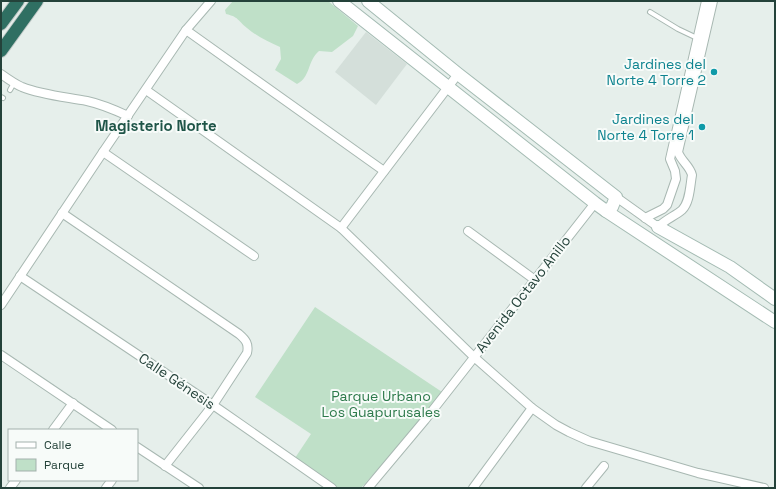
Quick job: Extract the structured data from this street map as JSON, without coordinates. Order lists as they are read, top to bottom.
{
  "streets": {
    "street": ["Avenida Octavo Anillo", "Calle Génesis"]
  },
  "districts": ["Magisterio Norte"],
  "parks": ["Parque Urbano Los Guapurusales"],
  "places": ["Jardines del Norte 4 Torre 2", "Jardines del Norte 4 Torre 1"],
  "legend": ["Calle", "Parque"]
}
